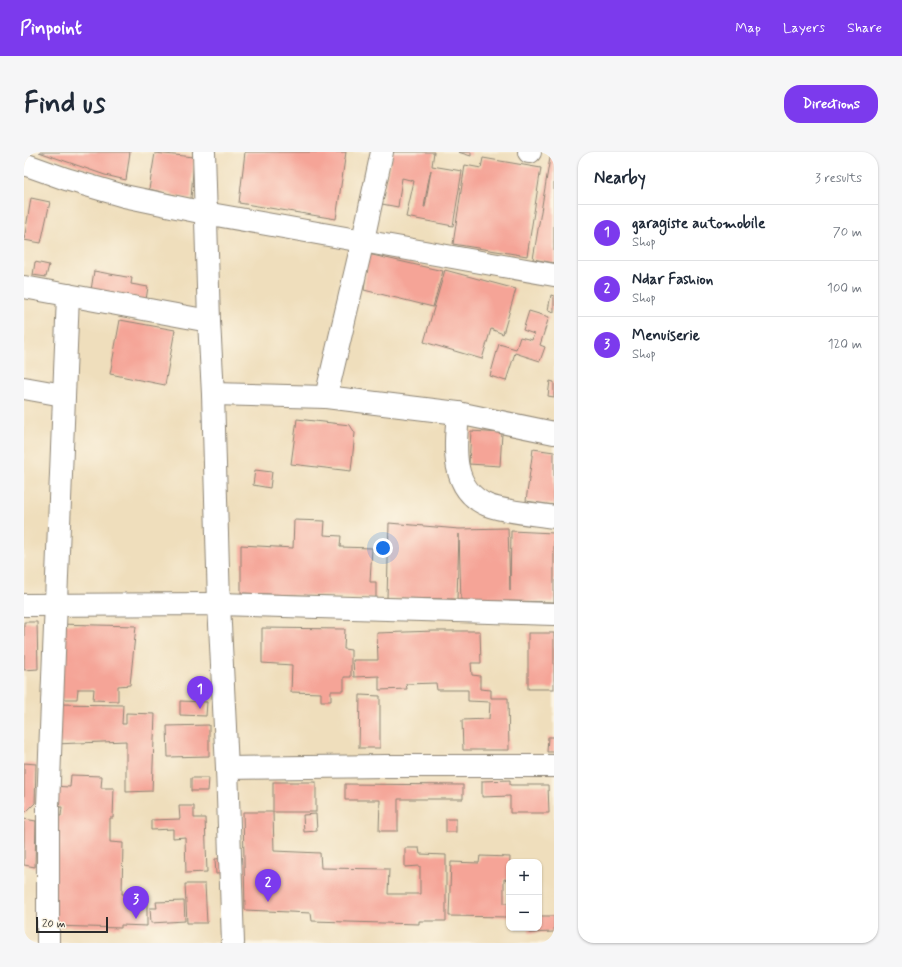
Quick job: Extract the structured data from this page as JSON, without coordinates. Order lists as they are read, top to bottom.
{
  "scale_bar": "20 m",
  "page": {
    "header": "Pinpoint",
    "nav": ["Map", "Layers", "Share"],
    "buttons": "Directions",
    "title": "Find us",
    "heading": ["Nearby", "3 results"],
    "list": [
      {
        "mark": "1",
        "name": "garagiste automobile",
        "note": "Shop",
        "value": "70 m"
      },
      {
        "mark": "2",
        "name": "Ndar Fashion",
        "note": "Shop",
        "value": "100 m"
      },
      {
        "mark": "3",
        "name": "Menuiserie",
        "note": "Shop",
        "value": "120 m"
      }
    ],
    "pins": ["1", "2", "3"],
    "map_buttons": ["+", "−"],
    "scale": "20 m"
  }
}
